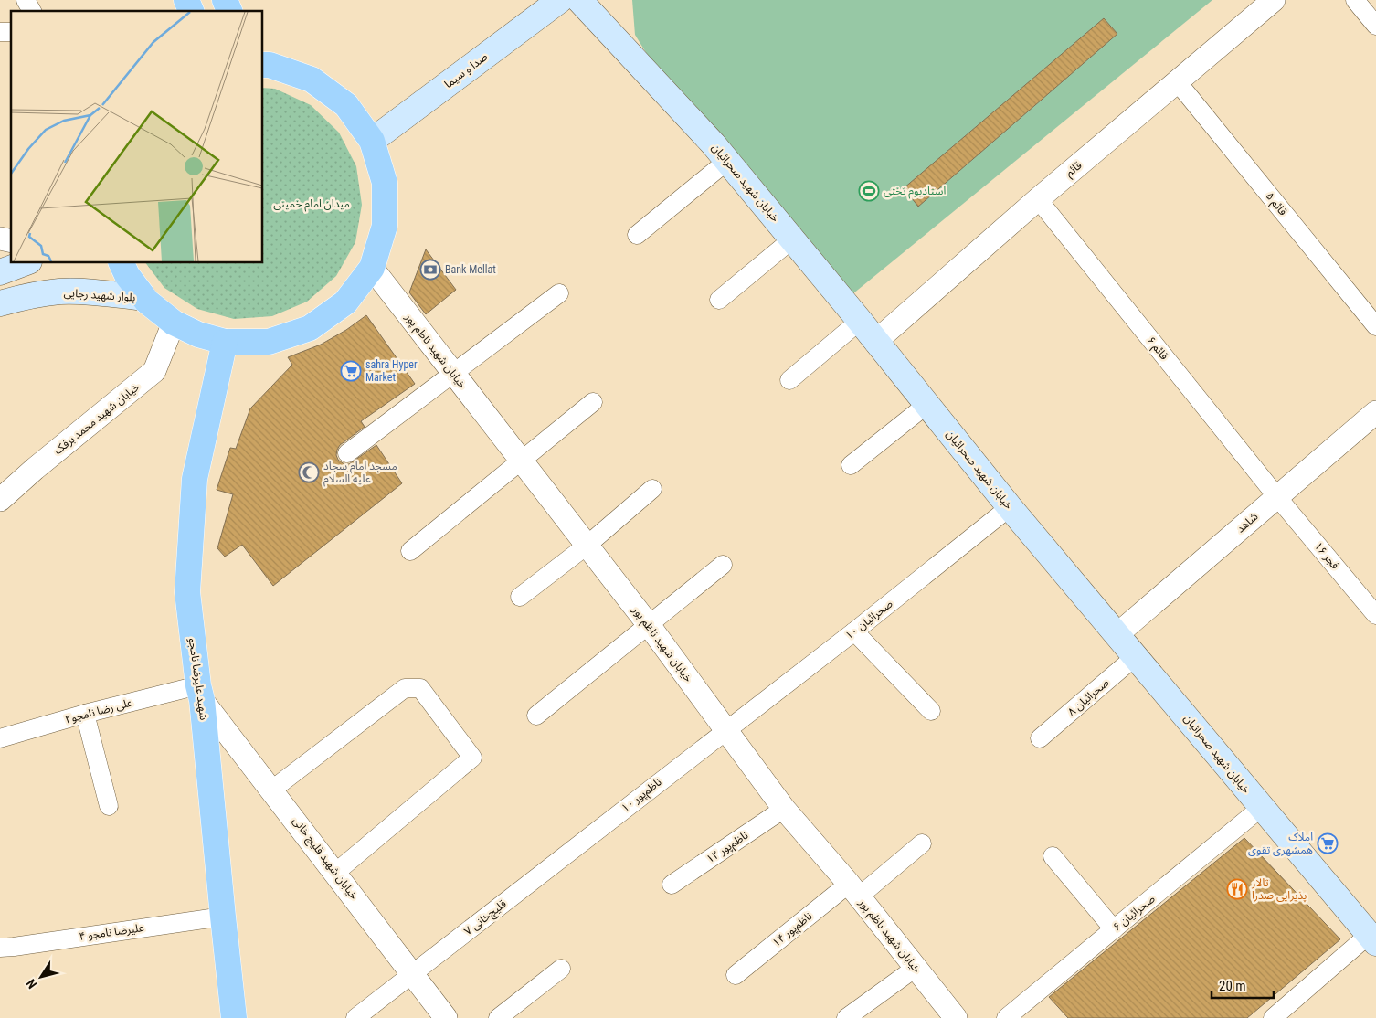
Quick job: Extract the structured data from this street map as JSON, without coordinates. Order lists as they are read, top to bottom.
{
  "streets": {
    "main road": [
      "صدا و سیما",
      "خیابان شهید صحرائیان",
      "بلوار شهید رجایی",
      "شهید علیرضا نامجو"
    ],
    "street": [
      "قائم",
      "قائم ۵",
      "قائم ۶",
      "خیابان شهید ناظم پور",
      "خیابان شهید محمد برفک",
      "شاهد",
      "فجر ۱۶",
      "صحرائیان ۱۰",
      "صحرائیان ۸",
      "علی رضا نامجو۲",
      "ناظم‌پور ۱۰",
      "ناظم‌پور ۱۲",
      "خیابان شهید قلیچ خانی",
      "صحرائیان ۶",
      "قلیچ‌خانی ۷",
      "ناظم‌پور ۱۴",
      "علیرضا نامجو ۴"
    ]
  },
  "crossings": [
    ["قائم", "خیابان شهید صحرائیان"],
    ["قائم", "قائم ۵"],
    ["قائم", "قائم ۶"],
    ["خیابان شهید صحرائیان", "شاهد"],
    ["خیابان شهید صحرائیان", "صحرائیان ۱۰"],
    ["خیابان شهید صحرائیان", "صحرائیان ۸"],
    ["خیابان شهید صحرائیان", "صحرائیان ۶"],
    ["قائم ۶", "شاهد"],
    ["قائم ۶", "فجر ۱۶"],
    ["خیابان شهید ناظم پور", "صحرائیان ۱۰"],
    ["خیابان شهید ناظم پور", "ناظم‌پور ۱۰"],
    ["خیابان شهید ناظم پور", "ناظم‌پور ۱۲"],
    ["خیابان شهید ناظم پور", "ناظم‌پور ۱۴"],
    ["شاهد", "فجر ۱۶"],
    ["صحرائیان ۱۰", "ناظم‌پور ۱۰"],
    ["شهید علیرضا نامجو", "علی رضا نامجو۲"],
    ["شهید علیرضا نامجو", "خیابان شهید قلیچ خانی"],
    ["شهید علیرضا نامجو", "علیرضا نامجو ۴"],
    ["علی رضا نامجو۲", "خیابان شهید قلیچ خانی"],
    ["ناظم‌پور ۱۰", "قلیچ‌خانی ۷"],
    ["خیابان شهید قلیچ خانی", "قلیچ‌خانی ۷"]
  ],
  "parks": ["میدان امام خمینی"],
  "places": {
    "sports": ["استادیوم تختی"],
    "bank": ["Bank Mellat"],
    "supermarket": ["sahra Hyper Market", "املاک همشهری تقوی"],
    "mosque": ["مسجد امام سجاد علیه السلام"],
    "restaurant": ["تالار پذیرایی صدرا"]
  },
  "scale_bar": "20 m",
  "north": "bottom left"
}
